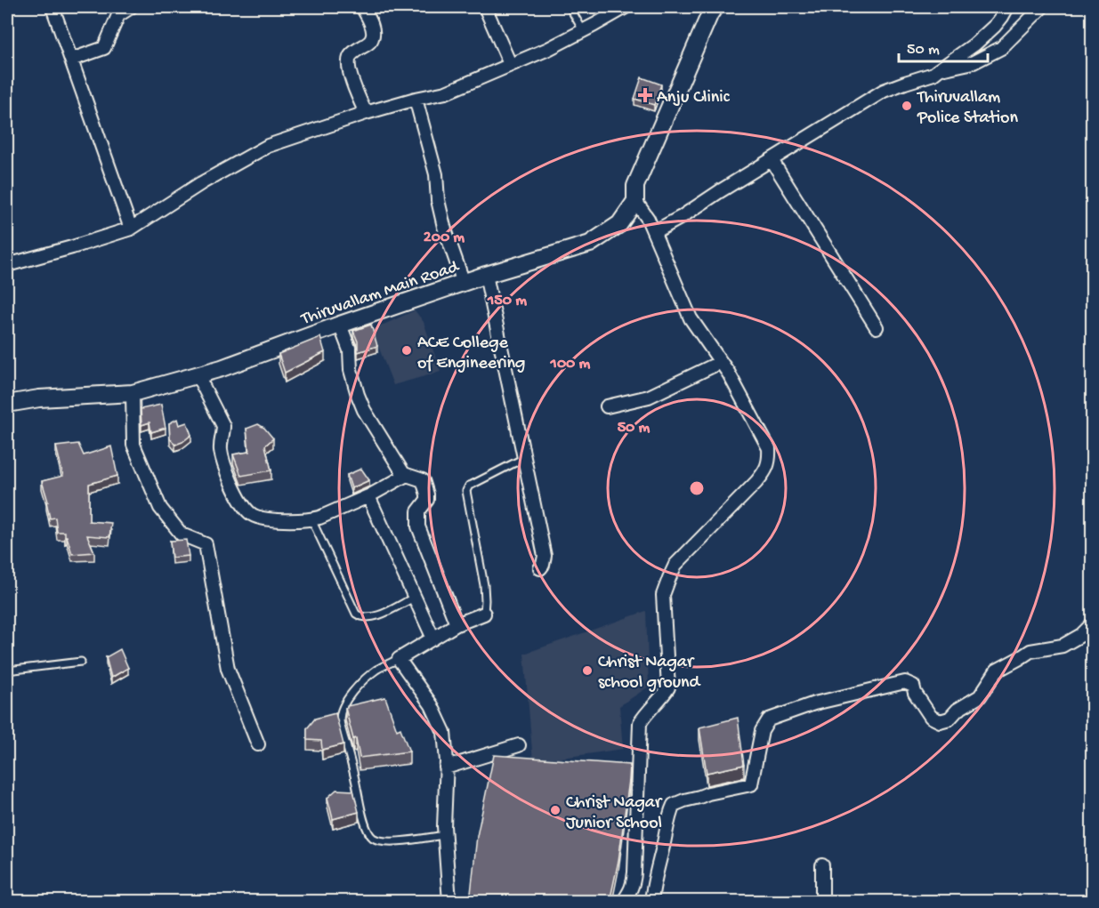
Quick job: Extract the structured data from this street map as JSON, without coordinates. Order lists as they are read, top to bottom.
{
  "streets": {
    "main road": ["Thiruvallam Main Road"]
  },
  "places": {
    "health": ["Anju Clinic"],
    "other": [
      "Thiruvallam Police Station",
      "ACE College of Engineering",
      "Christ Nagar school ground",
      "Christ Nagar Junior School"
    ]
  },
  "scale_bar": "50 m",
  "rings": [
    "200 m",
    "150 m",
    "100 m",
    "50 m"
  ]
}
